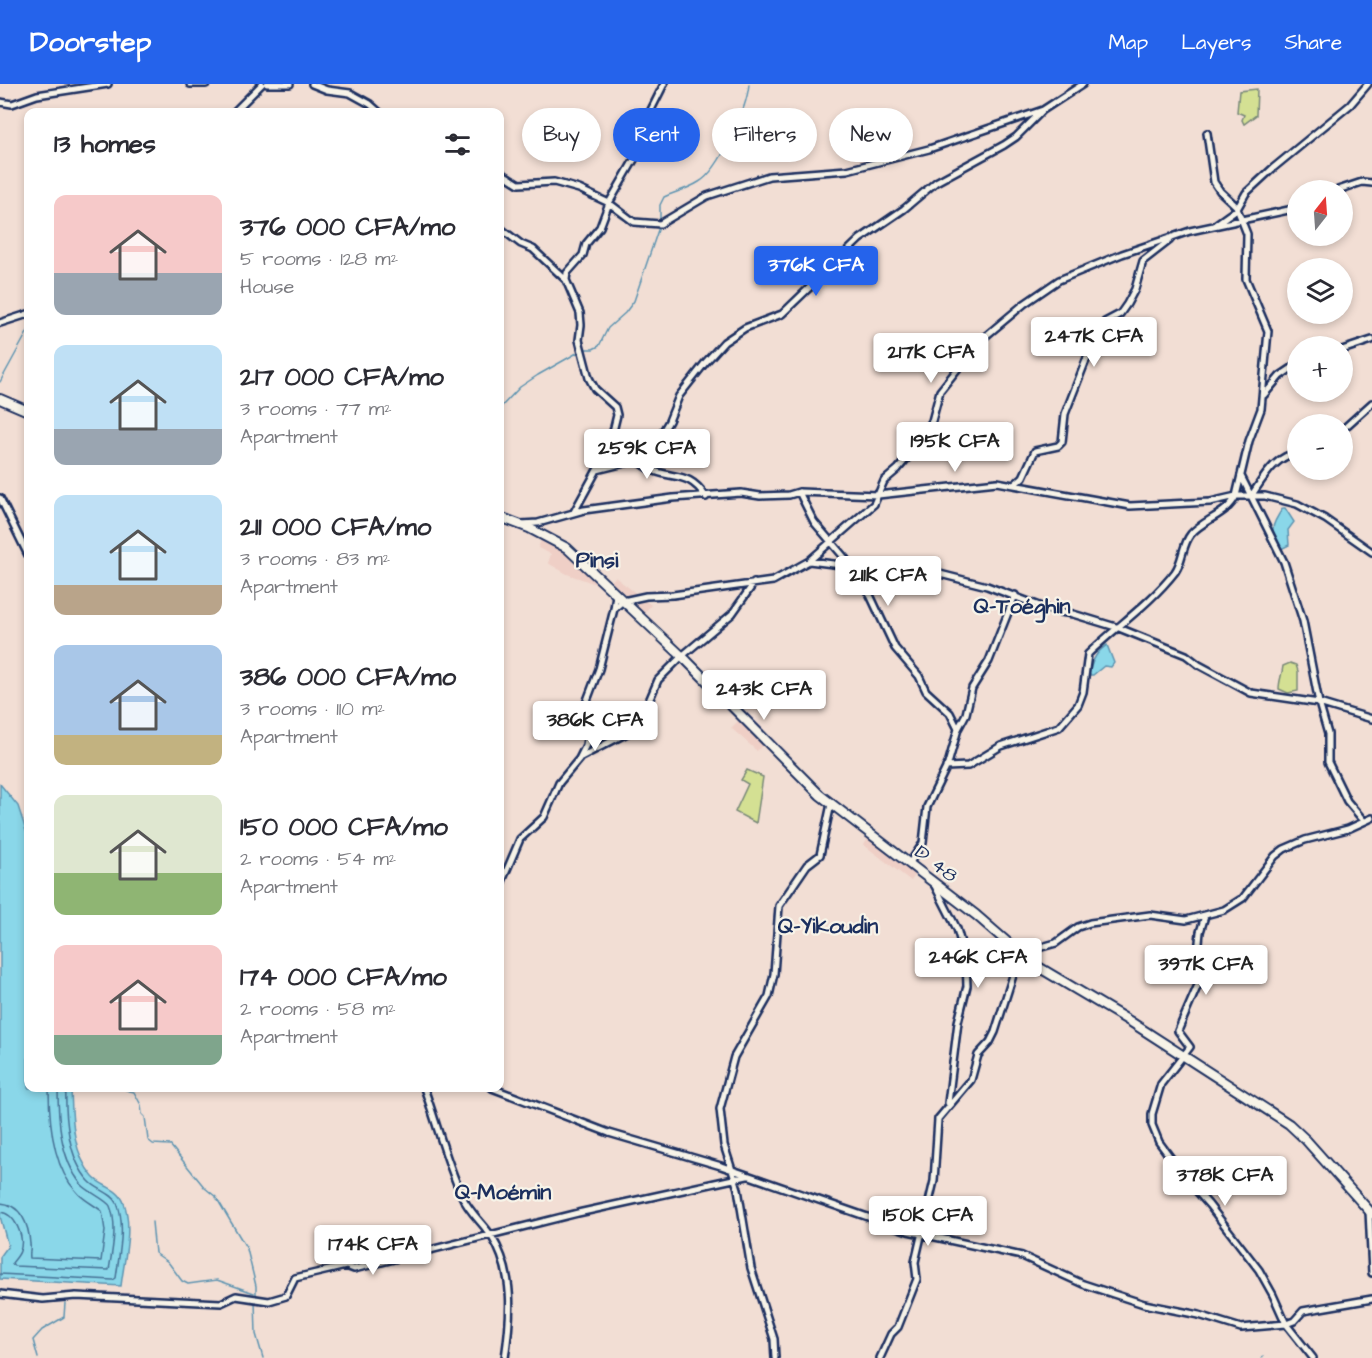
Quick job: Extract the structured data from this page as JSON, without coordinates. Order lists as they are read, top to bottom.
{
  "streets": {
    "street": ["D 48"]
  },
  "districts": [
    "Pinsi",
    "Q-Toéghin",
    "Q-Yikoudin",
    "Q-Moémin"
  ],
  "north": "top",
  "page": {
    "header": "Doorstep",
    "nav": ["Map", "Layers", "Share"],
    "chip": [
      "Buy",
      "Rent",
      "Filters",
      "New"
    ],
    "heading": "13 homes",
    "map_buttons": ["+", "−"],
    "list": [
      {
        "name": "376 000 CFA/mo",
        "note": "5 rooms · 128 m² · House"
      },
      {
        "name": "217 000 CFA/mo",
        "note": "3 rooms · 77 m² · Apartment"
      },
      {
        "name": "211 000 CFA/mo",
        "note": "3 rooms · 83 m² · Apartment"
      },
      {
        "name": "386 000 CFA/mo",
        "note": "3 rooms · 110 m² · Apartment"
      },
      {
        "name": "150 000 CFA/mo",
        "note": "2 rooms · 54 m² · Apartment"
      },
      {
        "name": "174 000 CFA/mo",
        "note": "2 rooms · 58 m² · Apartment"
      }
    ],
    "price": [
      "376K CFA",
      "247K CFA",
      "217K CFA",
      "195K CFA",
      "259K CFA",
      "211K CFA",
      "243K CFA",
      "386K CFA",
      "246K CFA",
      "397K CFA",
      "378K CFA",
      "150K CFA",
      "174K CFA"
    ]
  }
}
